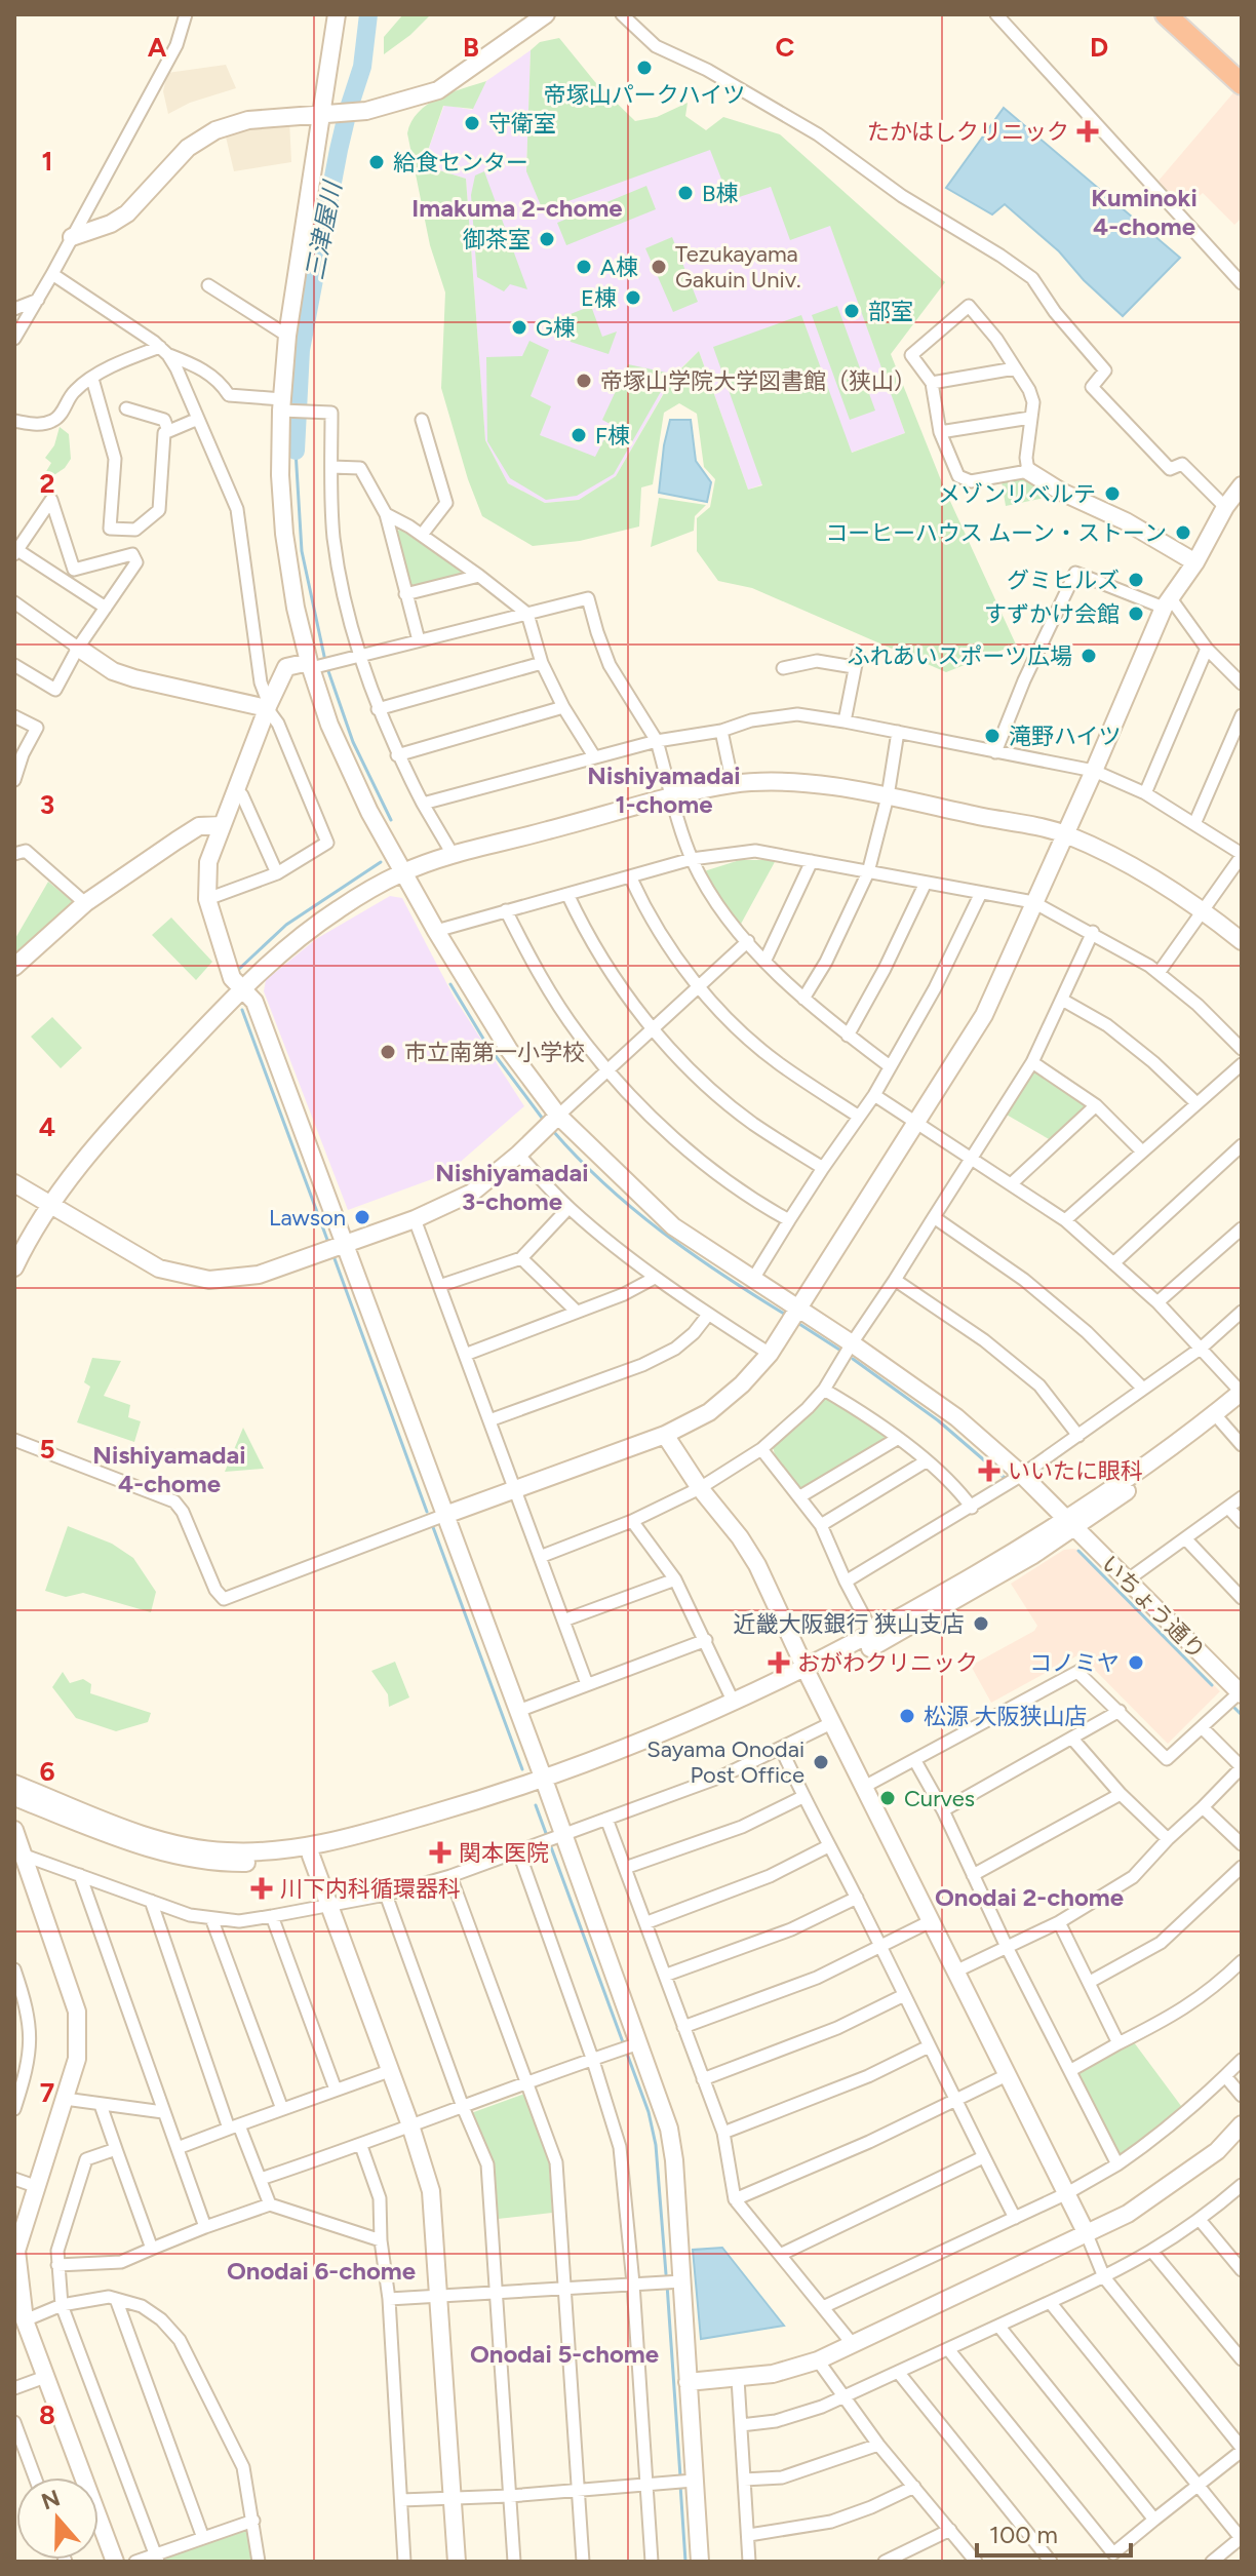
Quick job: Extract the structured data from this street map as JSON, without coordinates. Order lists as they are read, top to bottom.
{
  "streets": {
    "street": ["いちょう通り"]
  },
  "districts": [
    "Kuminoki 4-chome",
    "Imakuma 2-chome",
    "Nishiyamadai 1-chome",
    "Nishiyamadai 3-chome",
    "Nishiyamadai 4-chome",
    "Onodai 2-chome",
    "Onodai 6-chome",
    "Onodai 5-chome"
  ],
  "water": ["三津屋川"],
  "places": {
    "other": [
      "帝塚山パークハイツ",
      "守衛室",
      "給食センター",
      "B棟",
      "御茶室",
      "A棟",
      "Tezukayama Gakuin Univ.",
      "E棟",
      "部室",
      "G棟",
      "帝塚山学院大学図書館（狭山）",
      "F棟",
      "メゾンリベルテ",
      "コーヒーハウス ムーン・ストーン",
      "グミヒルズ",
      "すずかけ会館",
      "ふれあいスポーツ広場",
      "滝野ハイツ",
      "市立南第一小学校",
      "Lawson",
      "近畿大阪銀行 狭山支店",
      "コノミヤ",
      "松源 大阪狭山店",
      "Sayama Onodai Post Office",
      "Curves"
    ],
    "health": [
      "たかはしクリニック",
      "いいたに眼科",
      "おがわクリニック",
      "関本医院",
      "川下内科循環器科"
    ]
  },
  "scale_bar": "100 m",
  "north": "top",
  "grid": {
    "columns": [
      "A",
      "B",
      "C",
      "D"
    ],
    "rows": [
      "1",
      "2",
      "3",
      "4",
      "5",
      "6",
      "7",
      "8"
    ]
  }
}
